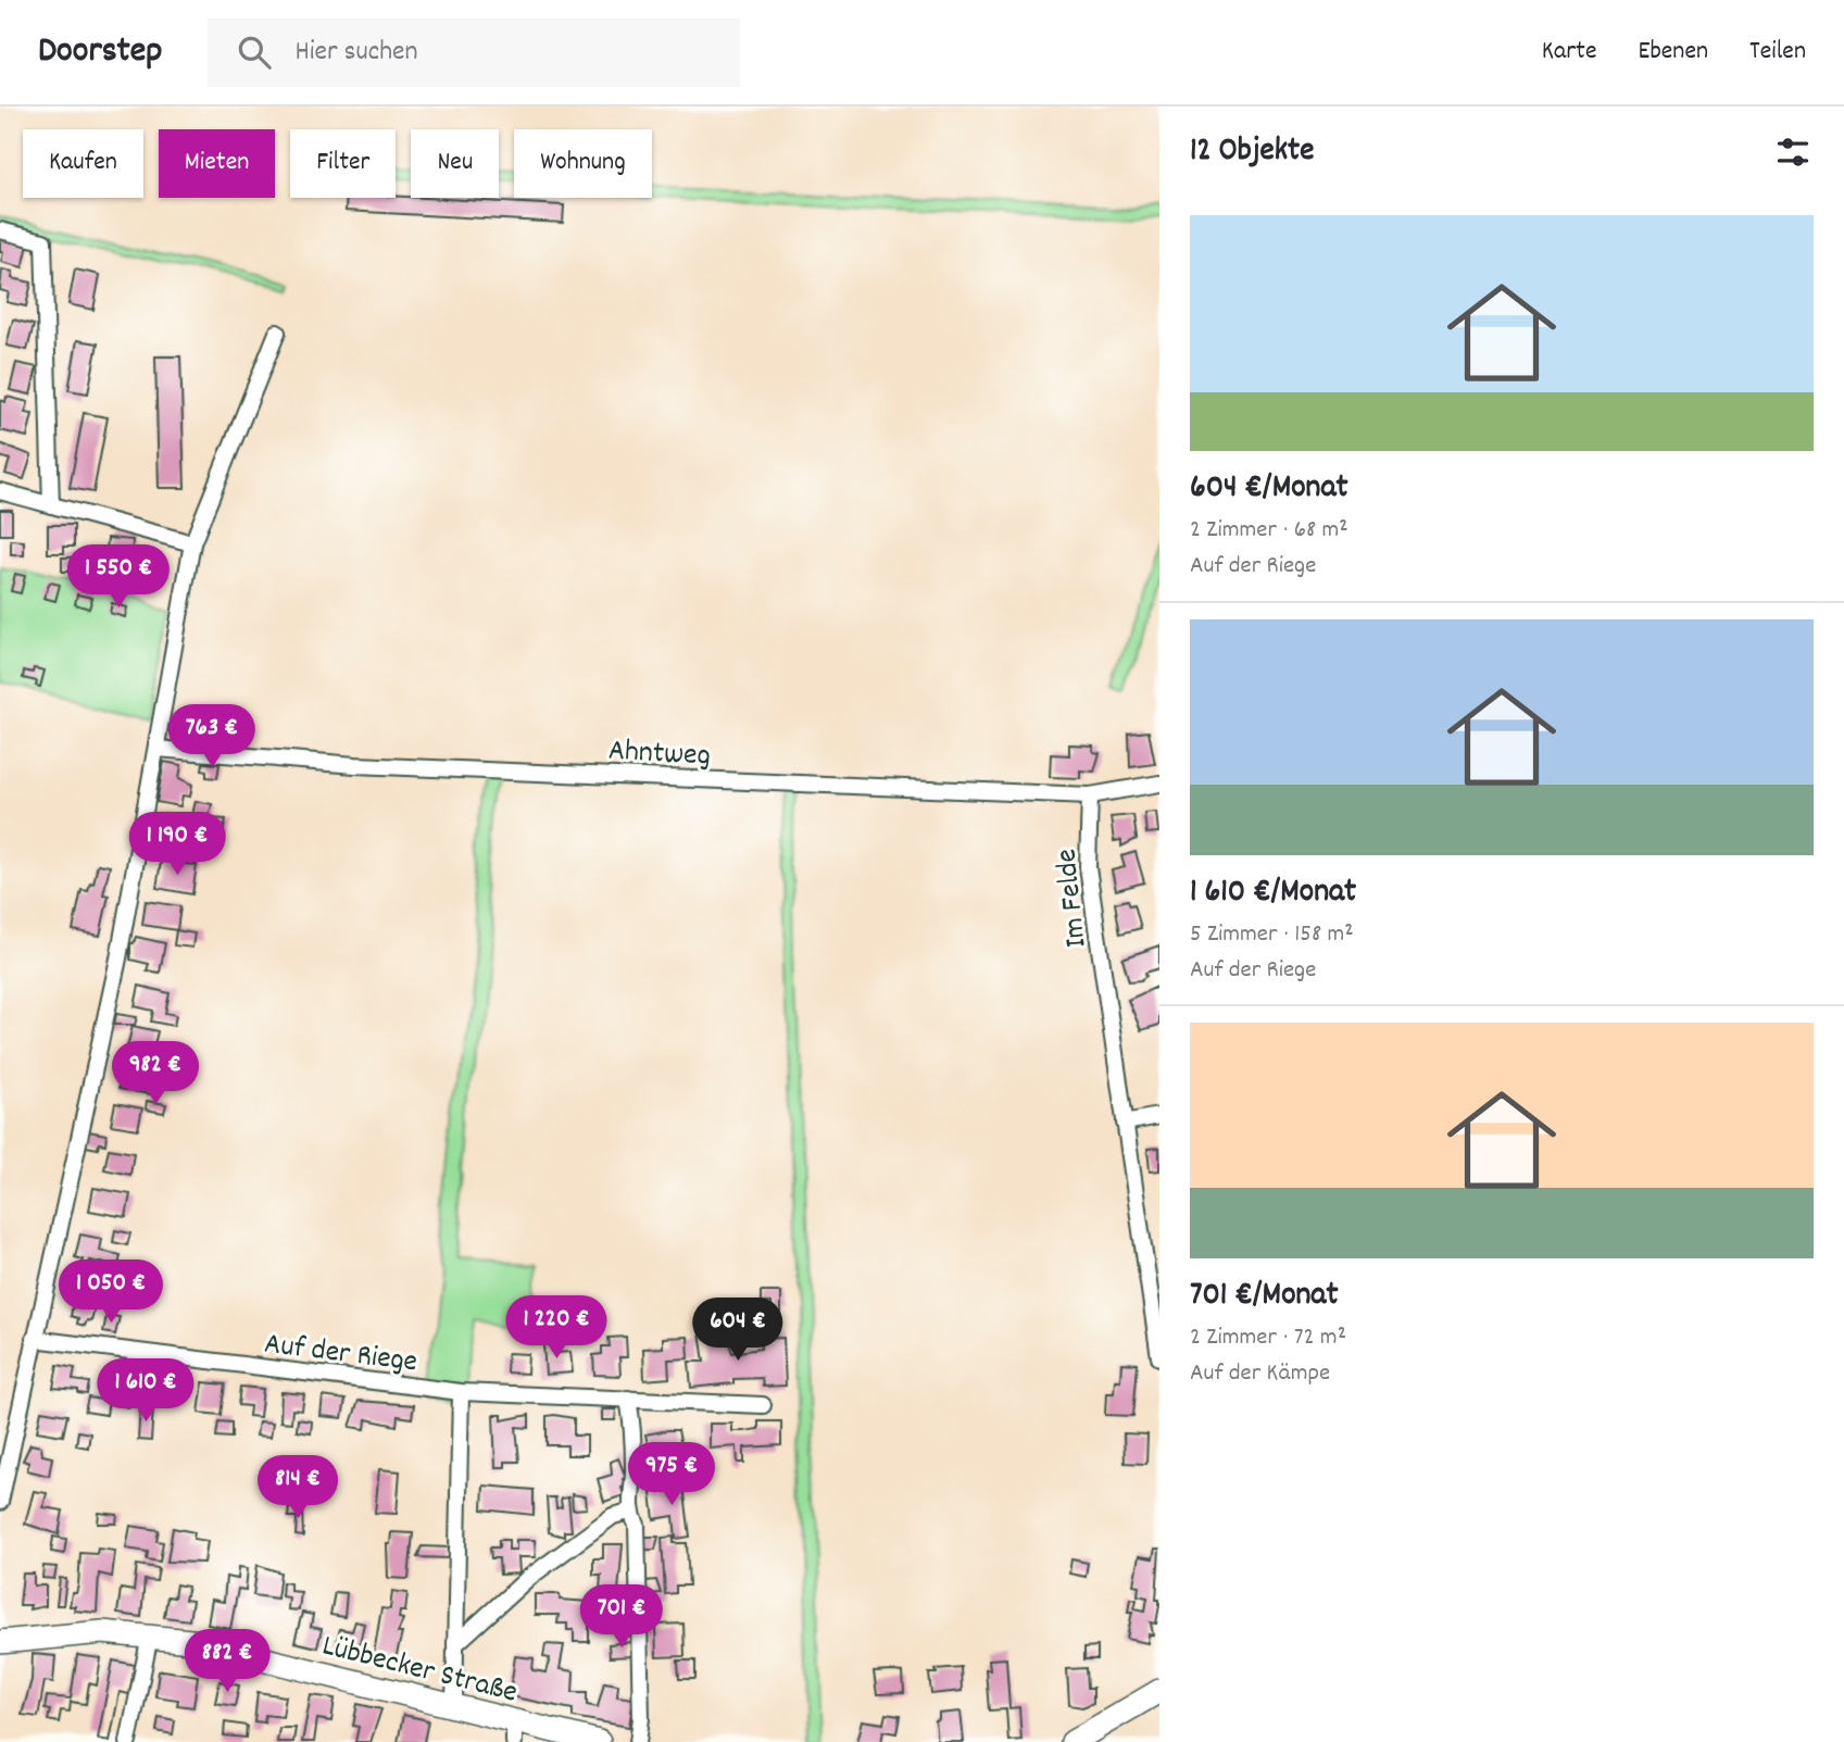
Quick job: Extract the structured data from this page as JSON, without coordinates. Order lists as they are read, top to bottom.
{
  "streets": {
    "main road": ["Lübbecker Straße"],
    "street": ["Ahntweg", "Im Felde", "Auf der Riege"]
  },
  "crossings": [
    ["Ahntweg", "Im Felde"]
  ],
  "page": {
    "header": "Doorstep",
    "search": "Hier suchen",
    "nav": ["Karte", "Ebenen", "Teilen"],
    "heading": "12 Objekte",
    "chip": [
      "Kaufen",
      "Mieten",
      "Filter",
      "Neu",
      "Wohnung"
    ],
    "list": [
      {
        "name": "604 €/Monat",
        "note": "2 Zimmer · 68 m² · Auf der Riege"
      },
      {
        "name": "1 610 €/Monat",
        "note": "5 Zimmer · 158 m² · Auf der Riege"
      },
      {
        "name": "701 €/Monat",
        "note": "2 Zimmer · 72 m² · Auf der Kämpe"
      }
    ],
    "price": [
      "1 550 €",
      "763 €",
      "1 190 €",
      "982 €",
      "1 050 €",
      "1 220 €",
      "604 €",
      "1 610 €",
      "975 €",
      "814 €",
      "701 €",
      "882 €"
    ]
  }
}
